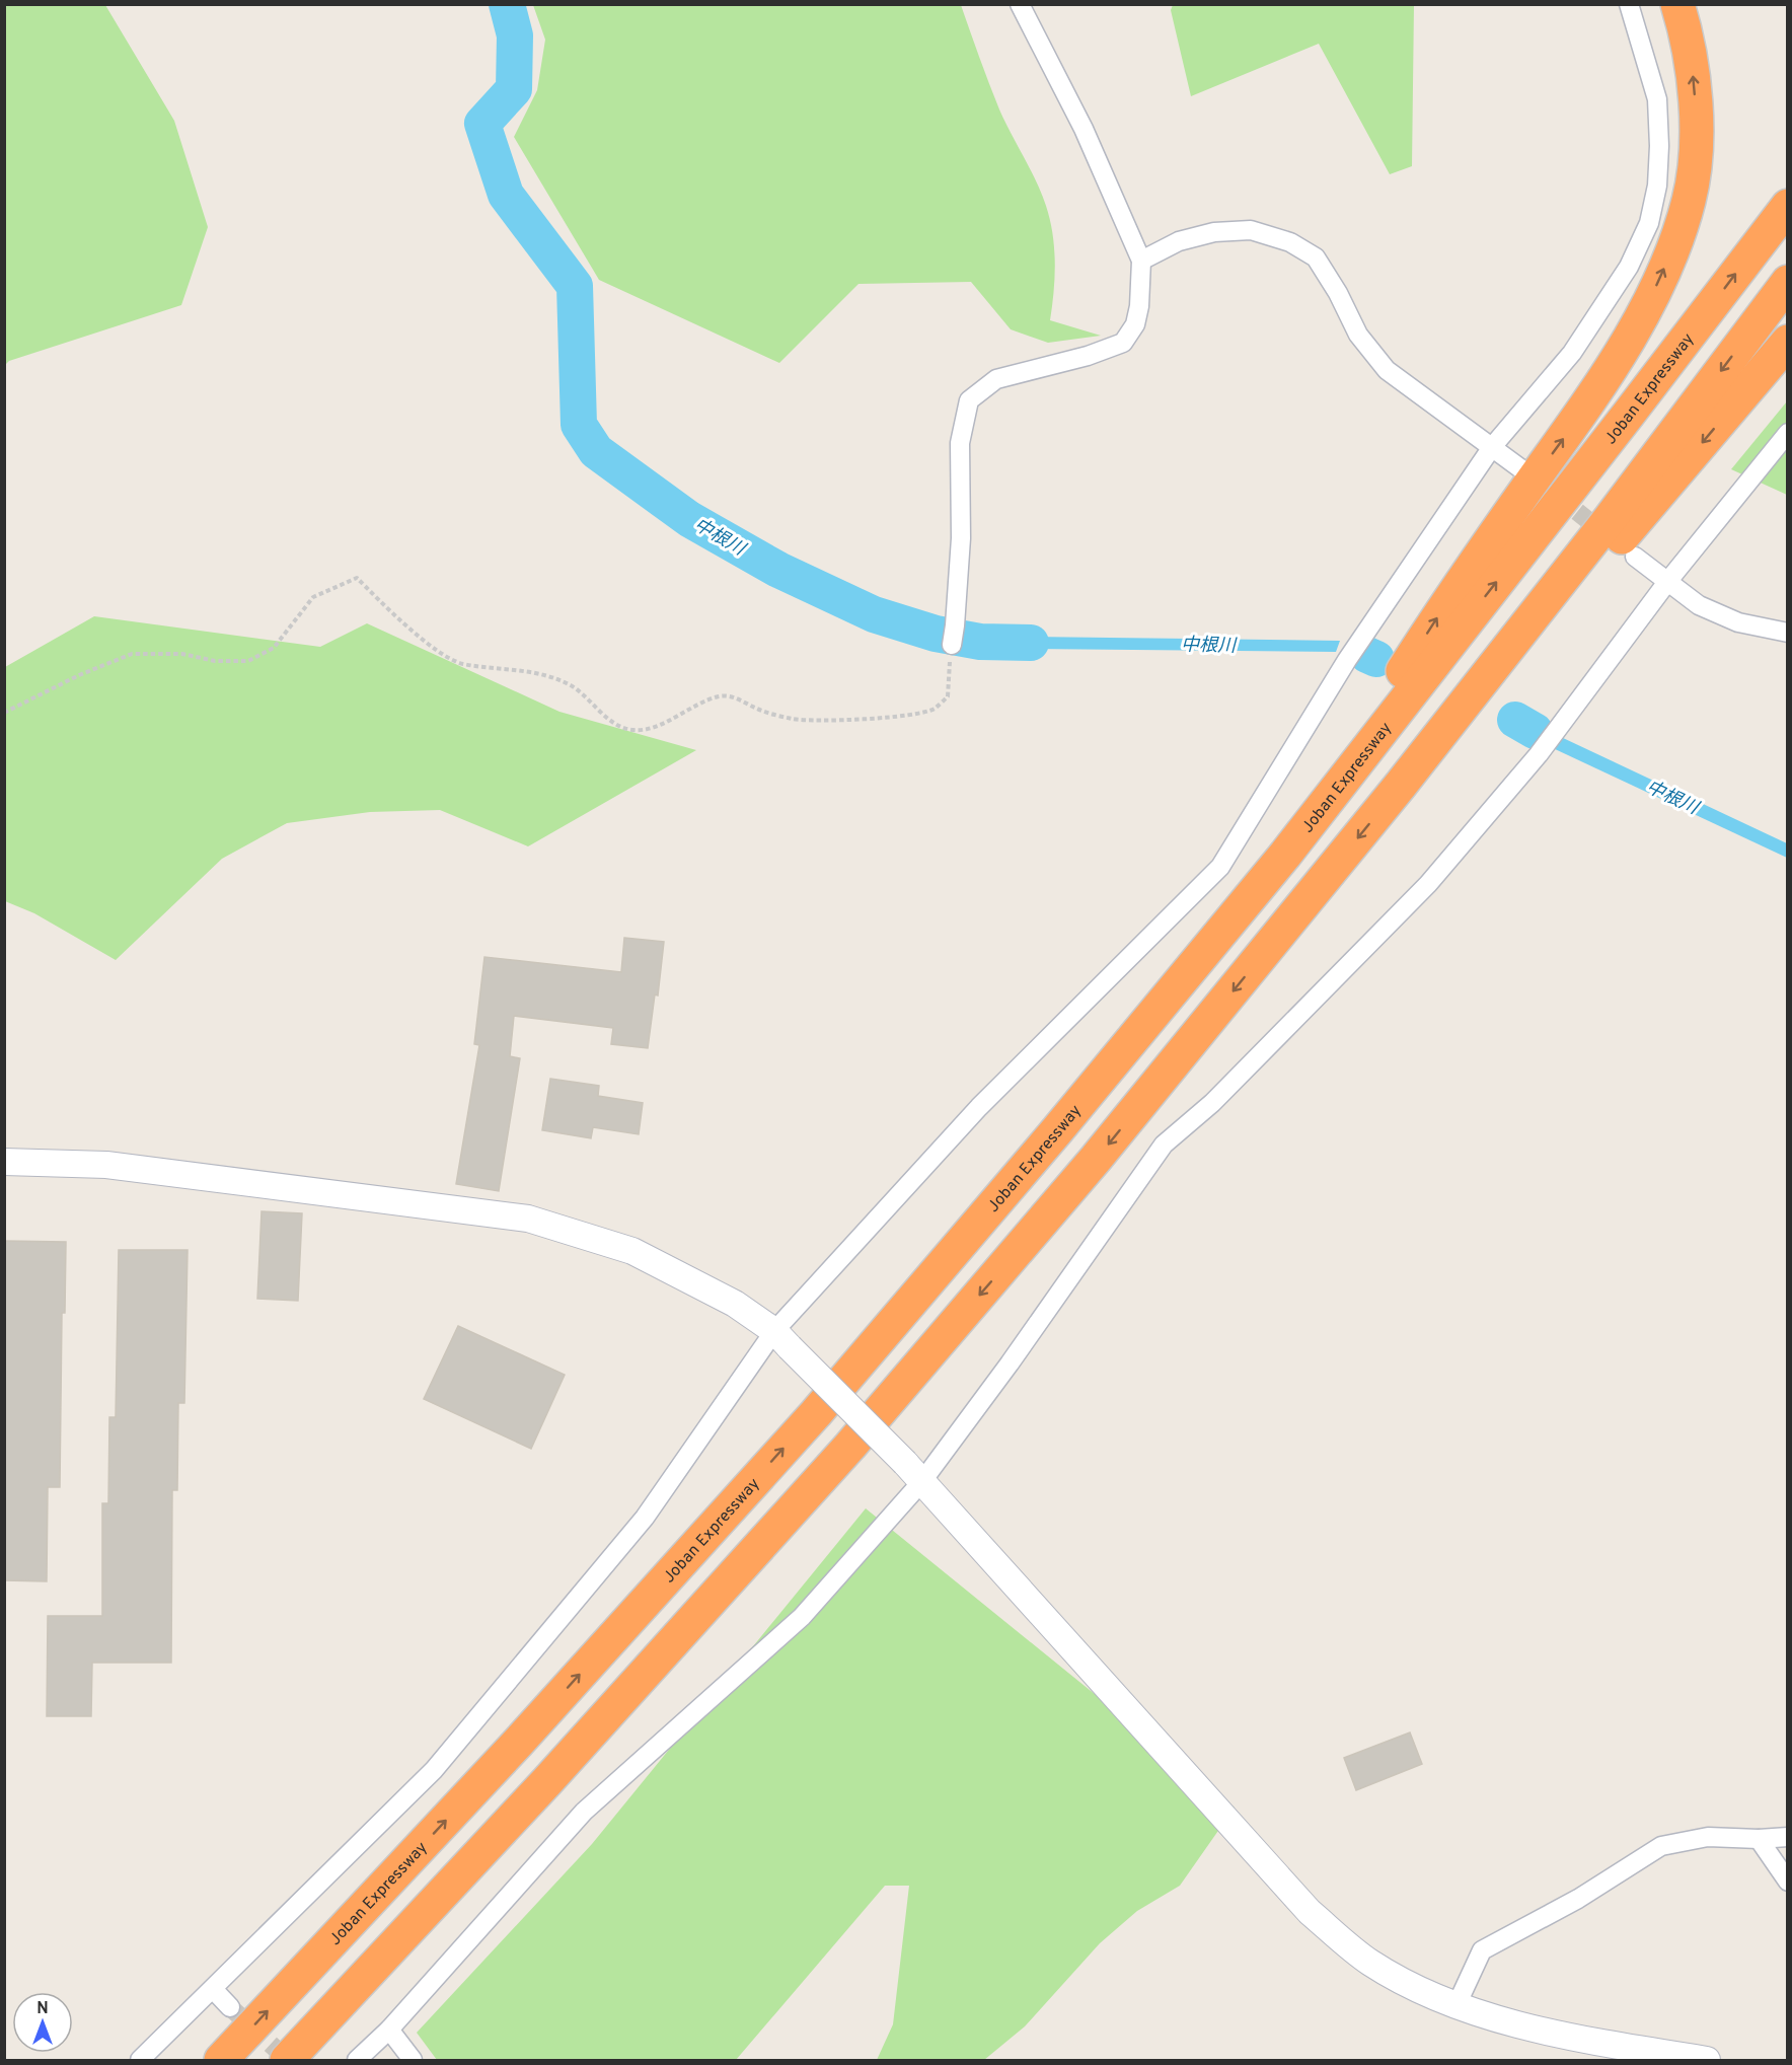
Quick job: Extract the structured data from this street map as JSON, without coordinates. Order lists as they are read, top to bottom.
{
  "streets": {
    "highway": ["Joban Expressway"]
  },
  "water": ["中根川"],
  "north": "top"
}
